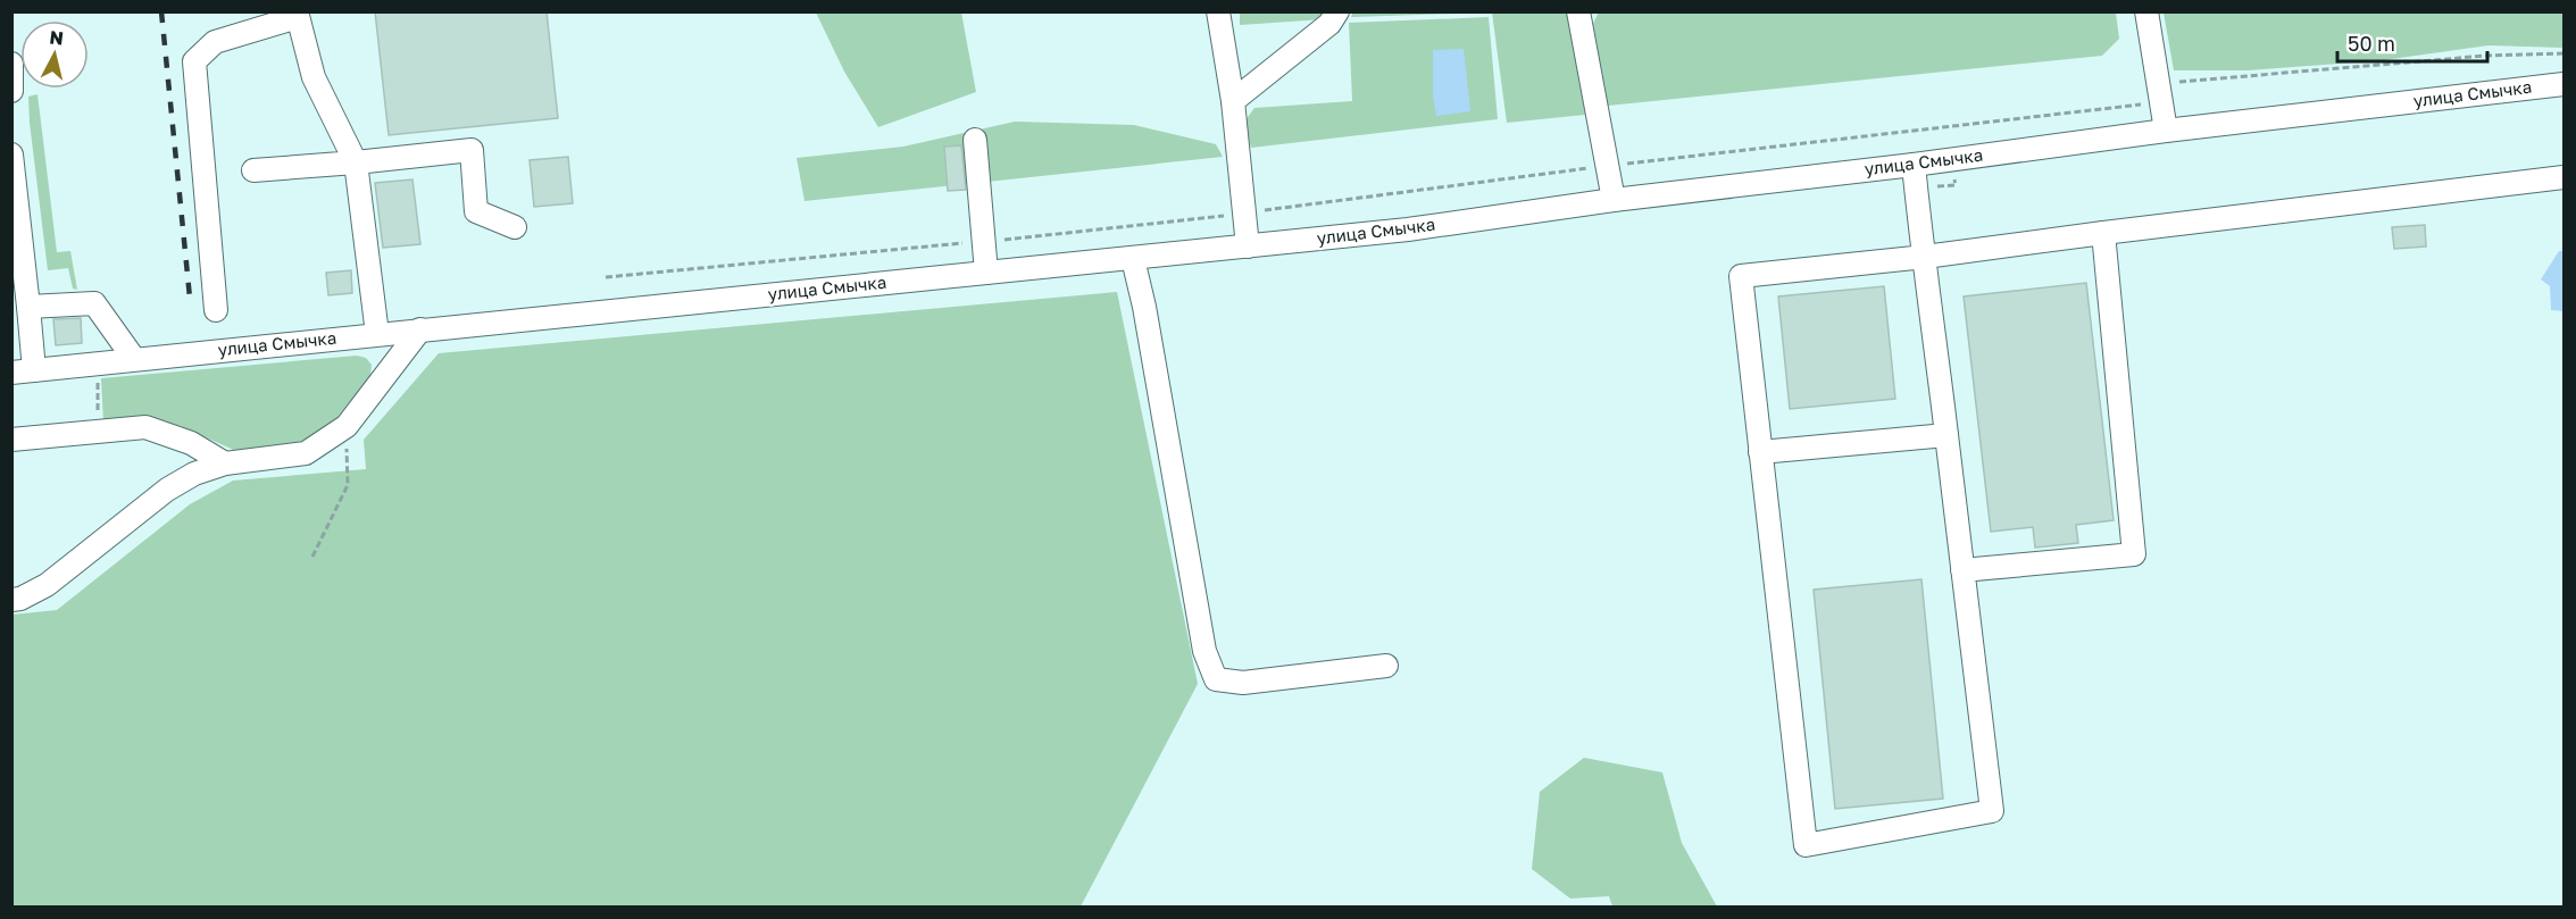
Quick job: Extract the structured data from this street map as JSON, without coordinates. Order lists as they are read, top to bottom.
{
  "streets": {
    "street": ["улица Смычка"]
  },
  "scale_bar": "50 m",
  "north": "top"
}
